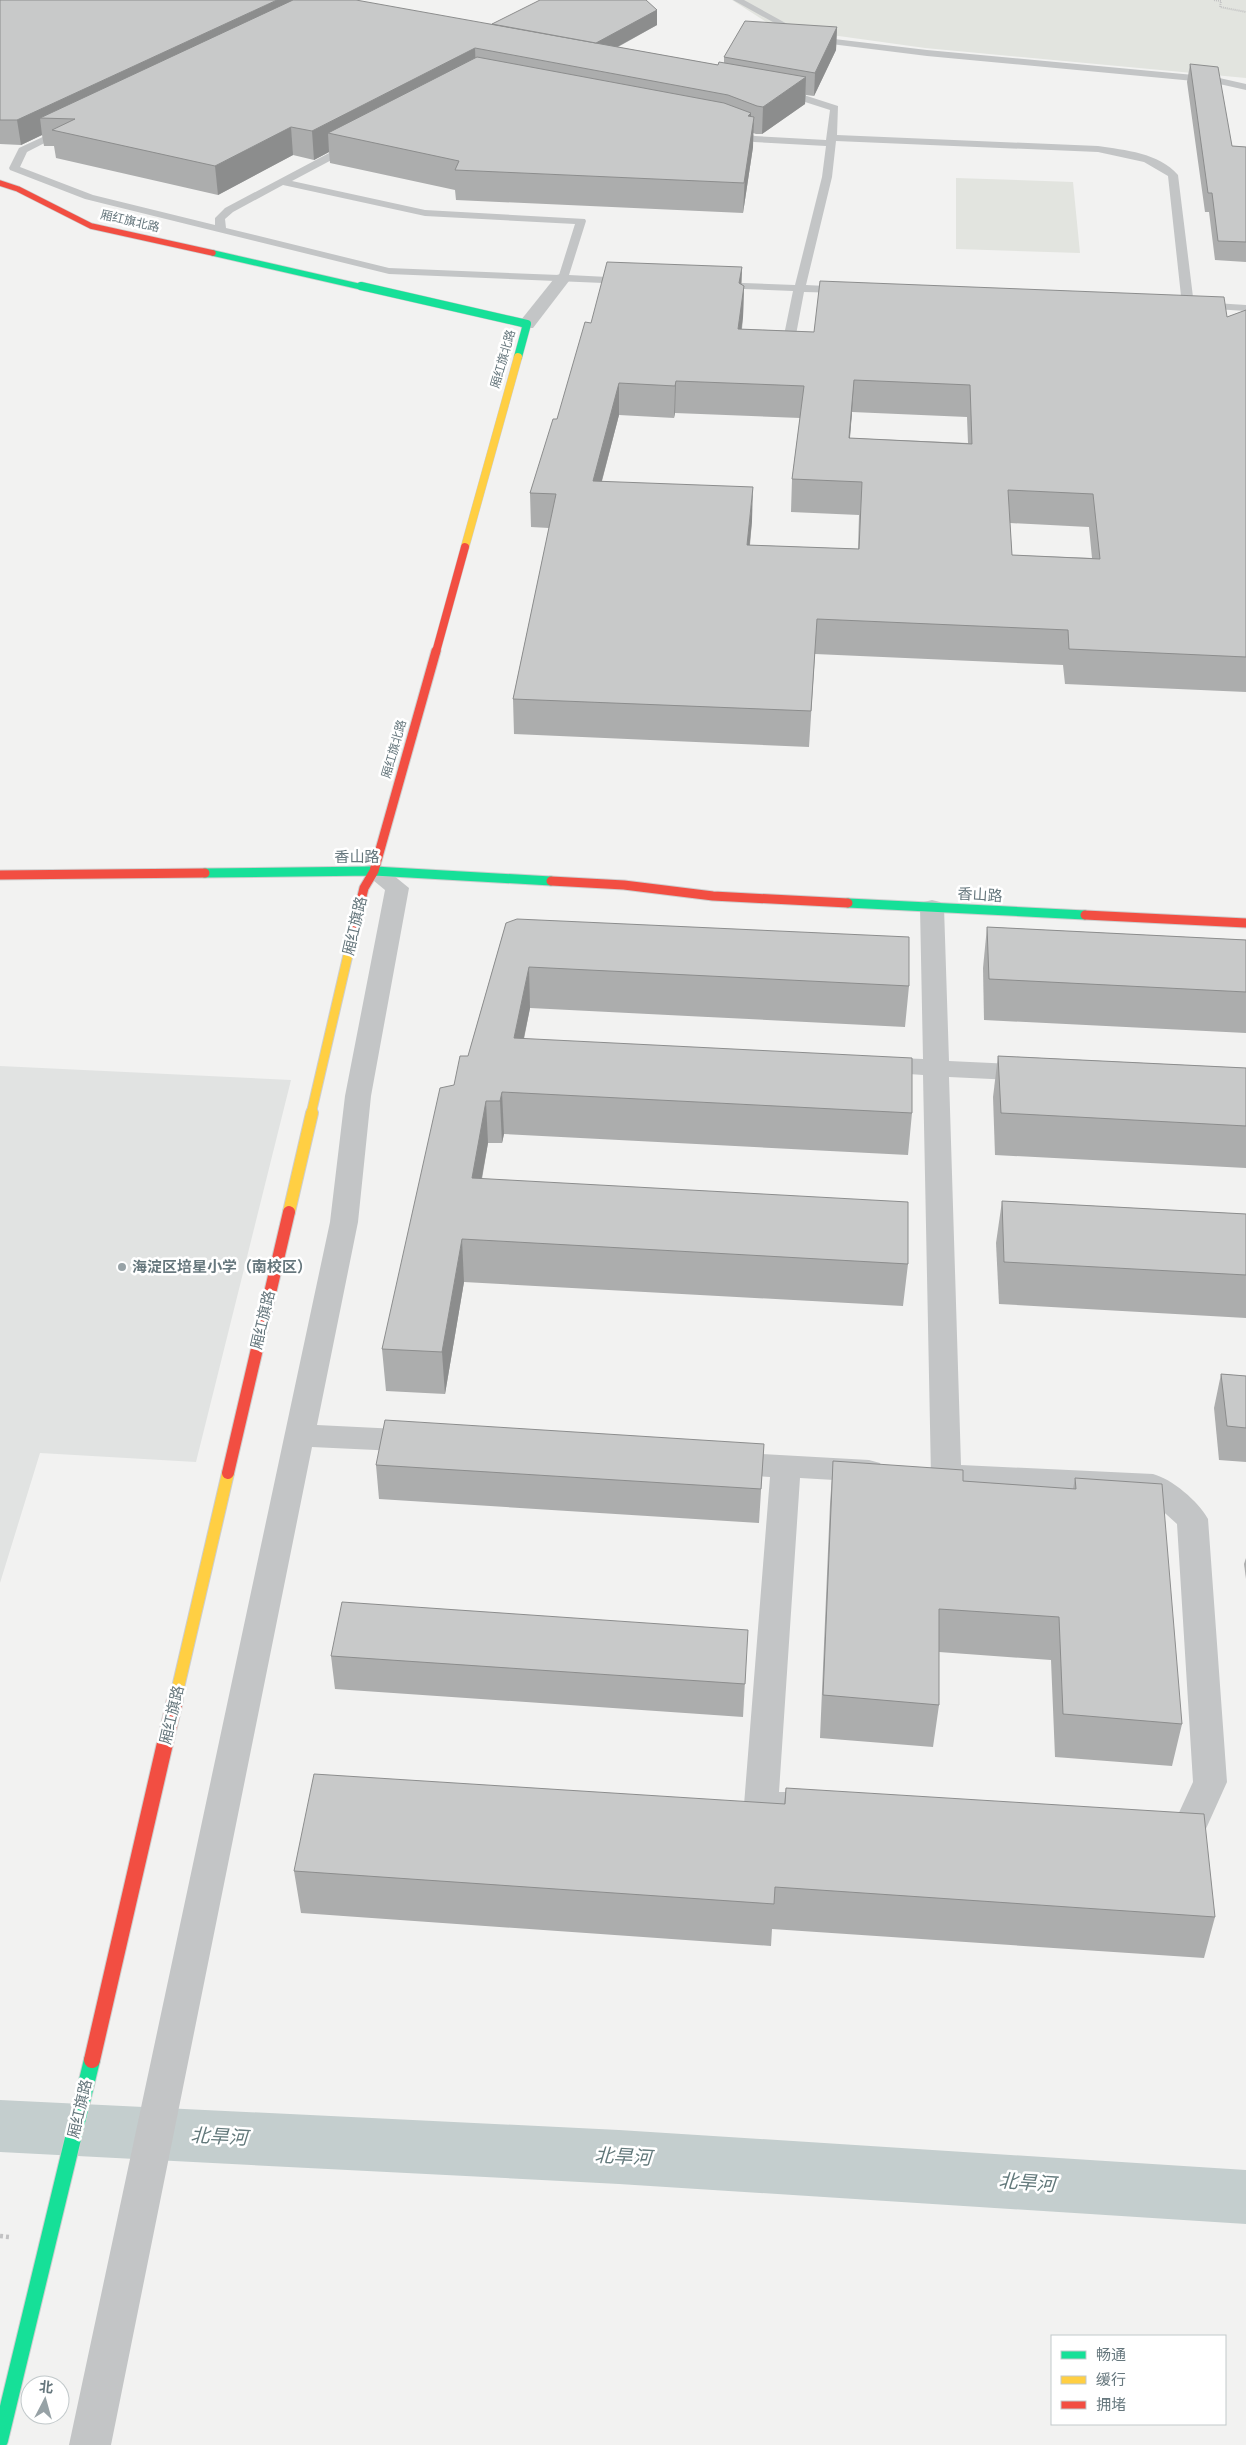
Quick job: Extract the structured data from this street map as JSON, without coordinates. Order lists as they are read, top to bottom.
{
  "streets": {
    "street": ["厢红旗北路", "香山路", "厢红旗路"]
  },
  "crossings": [
    ["厢红旗北路", "香山路"],
    ["厢红旗北路", "厢红旗路"],
    ["香山路", "厢红旗路"]
  ],
  "water": ["北旱河"],
  "places": ["海淀区培星小学（南校区）"],
  "legend": ["畅通", "缓行", "拥堵"],
  "north": "top"
}
